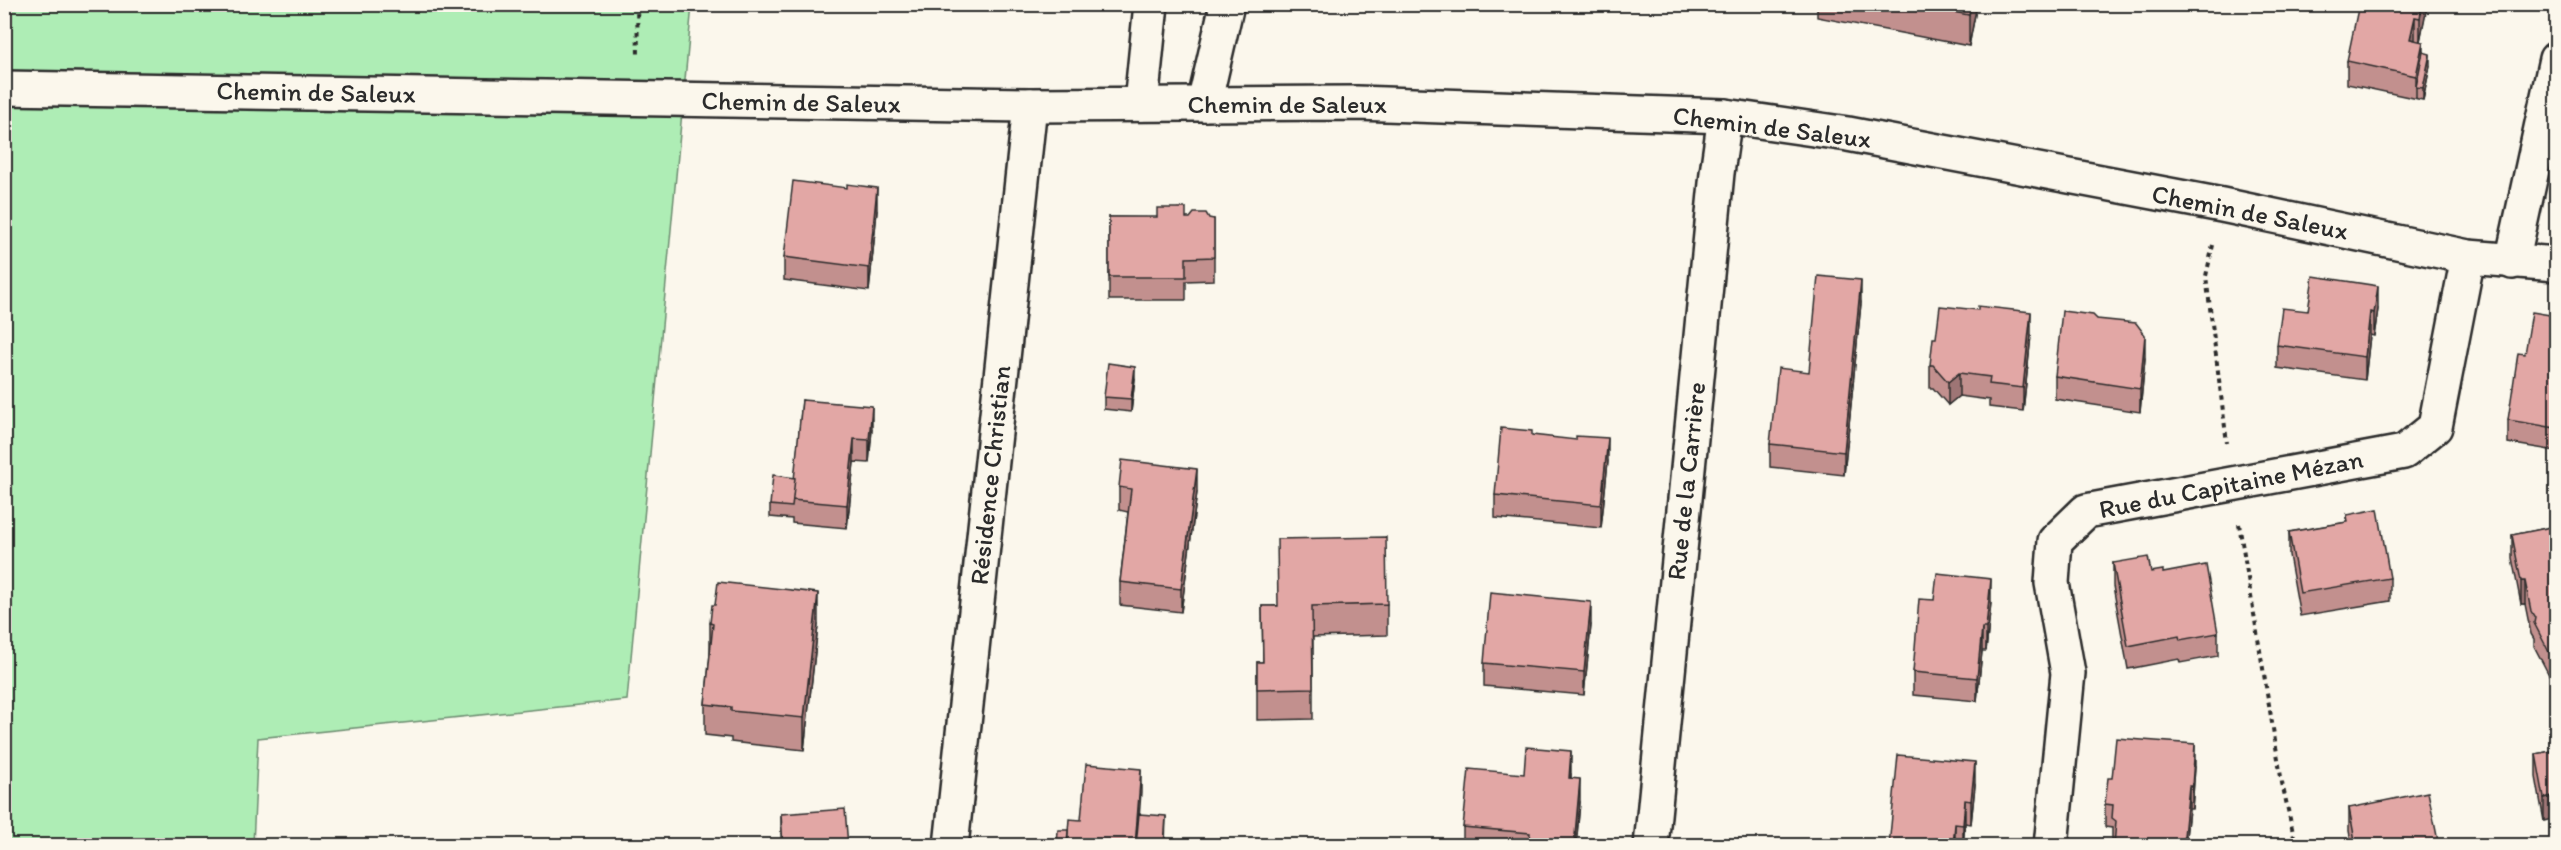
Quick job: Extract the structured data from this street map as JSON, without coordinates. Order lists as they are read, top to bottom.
{
  "streets": {
    "street": [
      "Chemin de Saleux",
      "Résidence Christian",
      "Rue de la Carrière",
      "Rue du Capitaine Mézan"
    ]
  },
  "crossings": [
    ["Chemin de Saleux", "Résidence Christian"],
    ["Chemin de Saleux", "Rue de la Carrière"],
    ["Chemin de Saleux", "Rue du Capitaine Mézan"]
  ]
}
